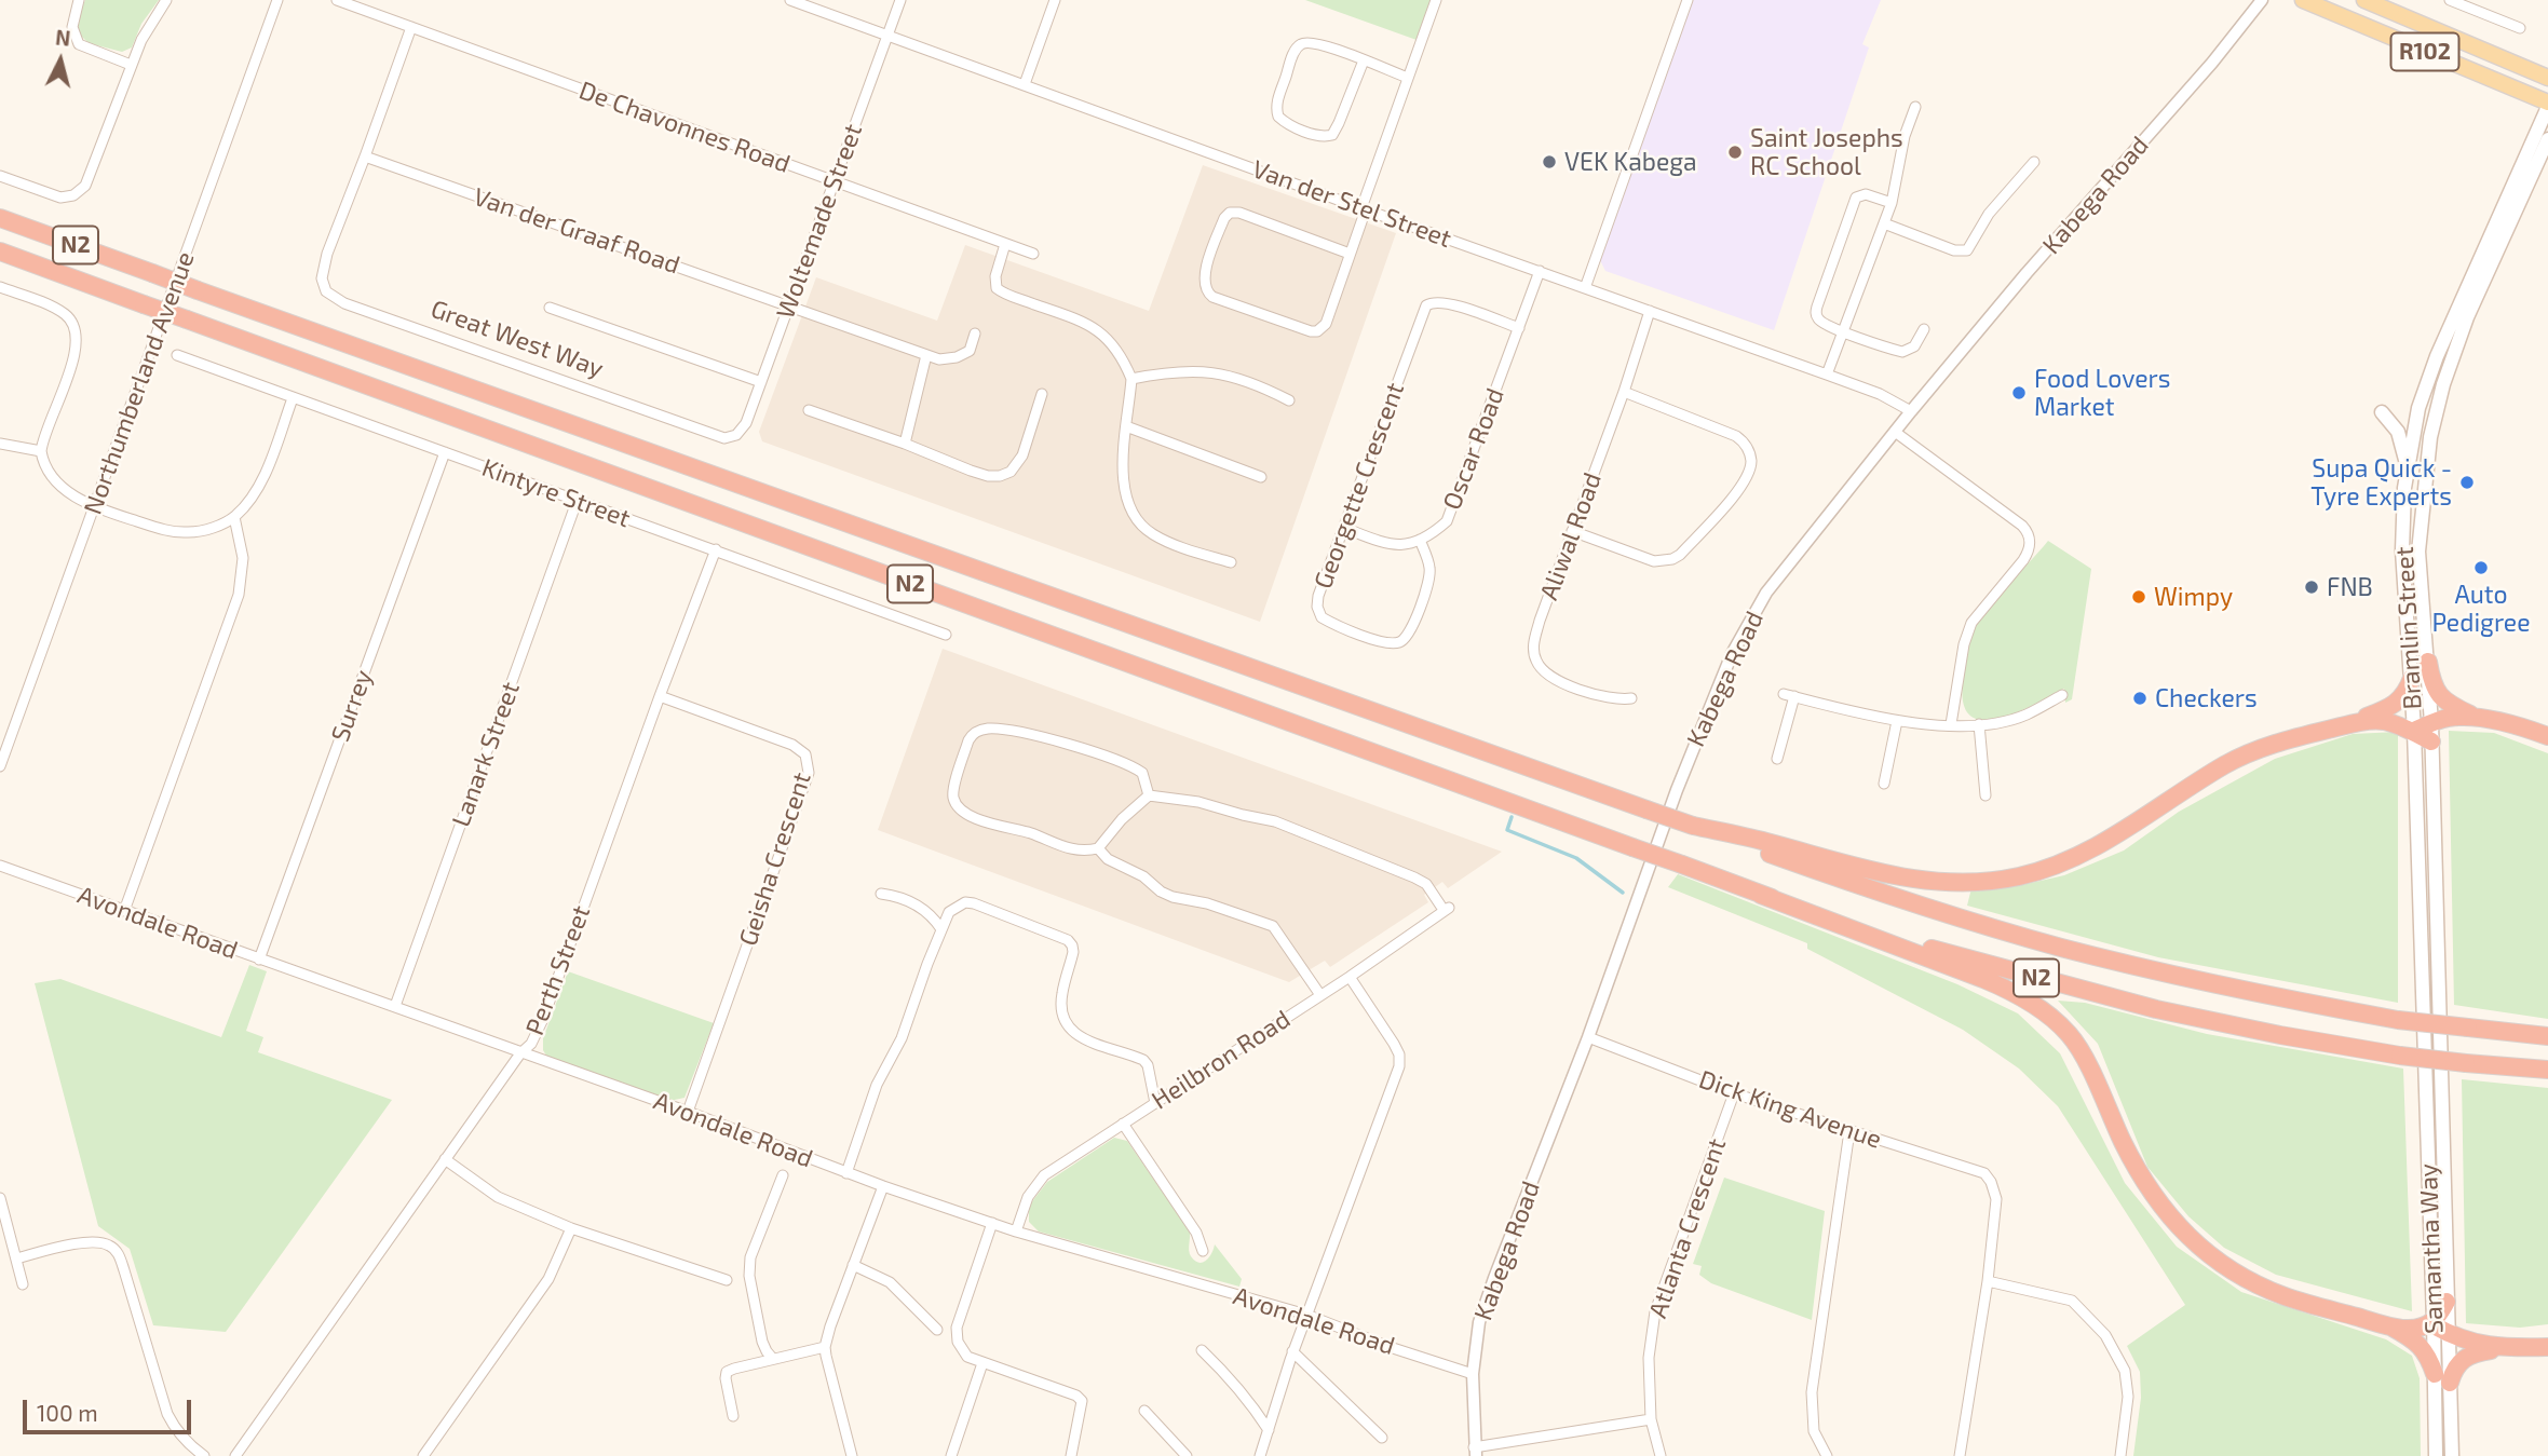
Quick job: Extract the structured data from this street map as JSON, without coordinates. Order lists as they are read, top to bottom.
{
  "streets": {
    "highway": ["N2"],
    "main road": ["R102", "Bramlin Street", "Samantha Way"],
    "street": [
      "De Chavonnes Road",
      "Kabega Road",
      "Van der Stel Street",
      "Woltemade Street",
      "Van der Graaf Road",
      "Great West Way",
      "Northumberland Avenue",
      "Oscar Road",
      "Georgette Crescent",
      "Kintyre Street",
      "Aliwal Road",
      "Surrey",
      "Lanark Street",
      "Geisha Crescent",
      "Avondale Road",
      "Perth Street",
      "Heilbron Road",
      "Dick King Avenue",
      "Atlanta Crescent"
    ]
  },
  "crossings": [
    ["R102", "Bramlin Street"],
    ["De Chavonnes Road", "Woltemade Street"],
    ["Kabega Road", "Van der Stel Street"],
    ["Kabega Road", "Avondale Road"],
    ["Kabega Road", "Dick King Avenue"],
    ["Van der Stel Street", "Woltemade Street"],
    ["Van der Stel Street", "Oscar Road"],
    ["Van der Stel Street", "Aliwal Road"],
    ["Woltemade Street", "Van der Graaf Road"],
    ["Woltemade Street", "Great West Way"],
    ["Van der Graaf Road", "Great West Way"],
    ["Oscar Road", "Georgette Crescent"],
    ["Kintyre Street", "Surrey"],
    ["Kintyre Street", "Lanark Street"],
    ["Kintyre Street", "Perth Street"],
    ["Bramlin Street", "Samantha Way"],
    ["Surrey", "Avondale Road"],
    ["Lanark Street", "Avondale Road"],
    ["Geisha Crescent", "Avondale Road"],
    ["Geisha Crescent", "Perth Street"],
    ["Avondale Road", "Perth Street"],
    ["Avondale Road", "Heilbron Road"],
    ["Dick King Avenue", "Atlanta Crescent"]
  ],
  "places": [
    "Saint Josephs RC School",
    "VEK Kabega",
    "Food Lovers Market",
    "Supa Quick - Tyre Experts",
    "Auto Pedigree",
    "FNB",
    "Wimpy",
    "Checkers"
  ],
  "scale_bar": "100 m",
  "north": "top"
}
